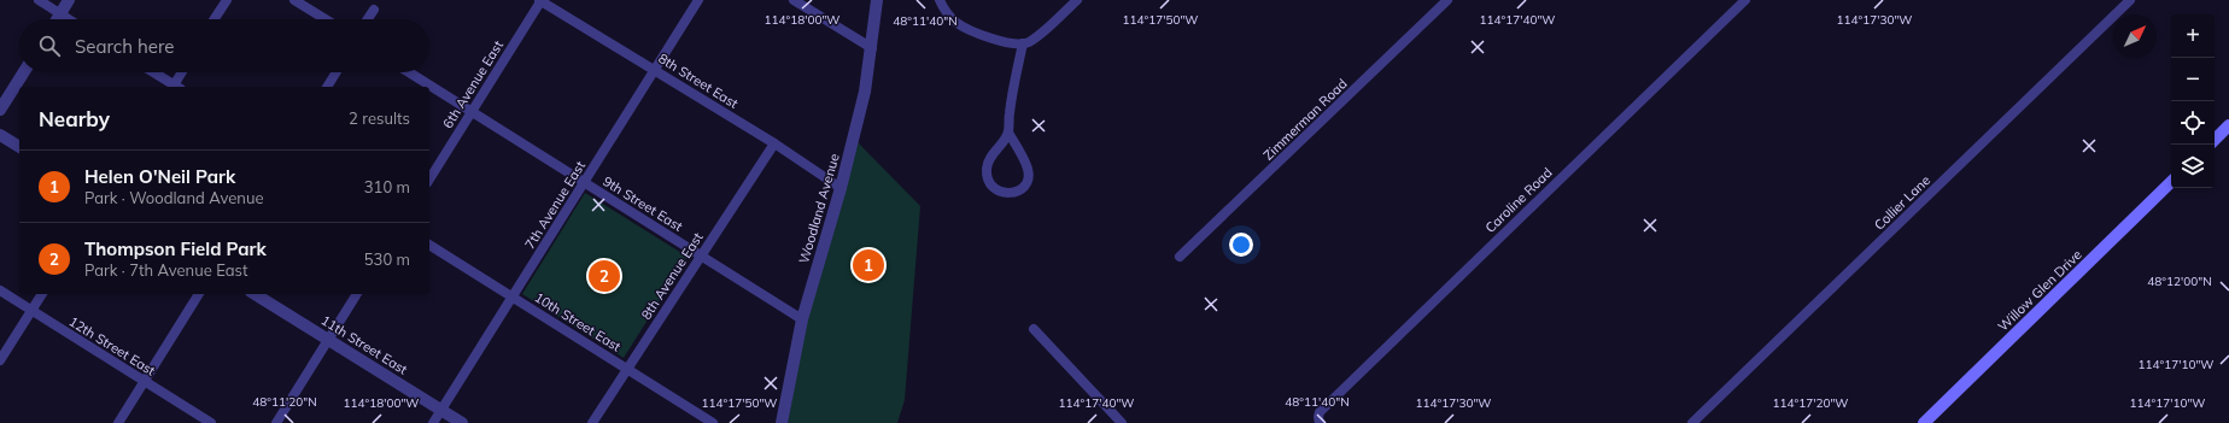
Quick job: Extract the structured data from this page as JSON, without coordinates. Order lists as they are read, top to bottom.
{
  "streets": {
    "main road": ["Willow Glen Drive"],
    "street": [
      "8th Street East",
      "6th Avenue East",
      "Zimmerman Road",
      "Caroline Road",
      "Collier Lane",
      "9th Street East",
      "7th Avenue East",
      "Woodland Avenue",
      "8th Avenue East",
      "10th Street East",
      "11th Street East",
      "12th Street East"
    ]
  },
  "crossings": [
    ["8th Street East", "6th Avenue East"],
    ["8th Street East", "7th Avenue East"],
    ["8th Street East", "Woodland Avenue"],
    ["8th Street East", "8th Avenue East"],
    ["6th Avenue East", "9th Street East"],
    ["9th Street East", "7th Avenue East"],
    ["9th Street East", "Woodland Avenue"],
    ["9th Street East", "8th Avenue East"],
    ["7th Avenue East", "10th Street East"],
    ["7th Avenue East", "11th Street East"],
    ["8th Avenue East", "10th Street East"]
  ],
  "north": "top right",
  "page": {
    "map_buttons": ["+", "−"],
    "search": "Search here",
    "heading": ["Nearby", "2 results"],
    "list": [
      {
        "mark": "1",
        "name": "Helen O'Neil Park",
        "note": "Park · Woodland Avenue",
        "value": "310 m"
      },
      {
        "mark": "2",
        "name": "Thompson Field Park",
        "note": "Park · 7th Avenue East",
        "value": "530 m"
      }
    ],
    "pins": ["1", "2"]
  },
  "coordinates": [
    "114°18'00\"W",
    "114°17'50\"W",
    "114°17'40\"W",
    "114°17'30\"W",
    "48°11'40\"N",
    "48°12'00\"N",
    "114°17'10\"W",
    "48°11'20\"N",
    "114°17'20\"W"
  ]
}
